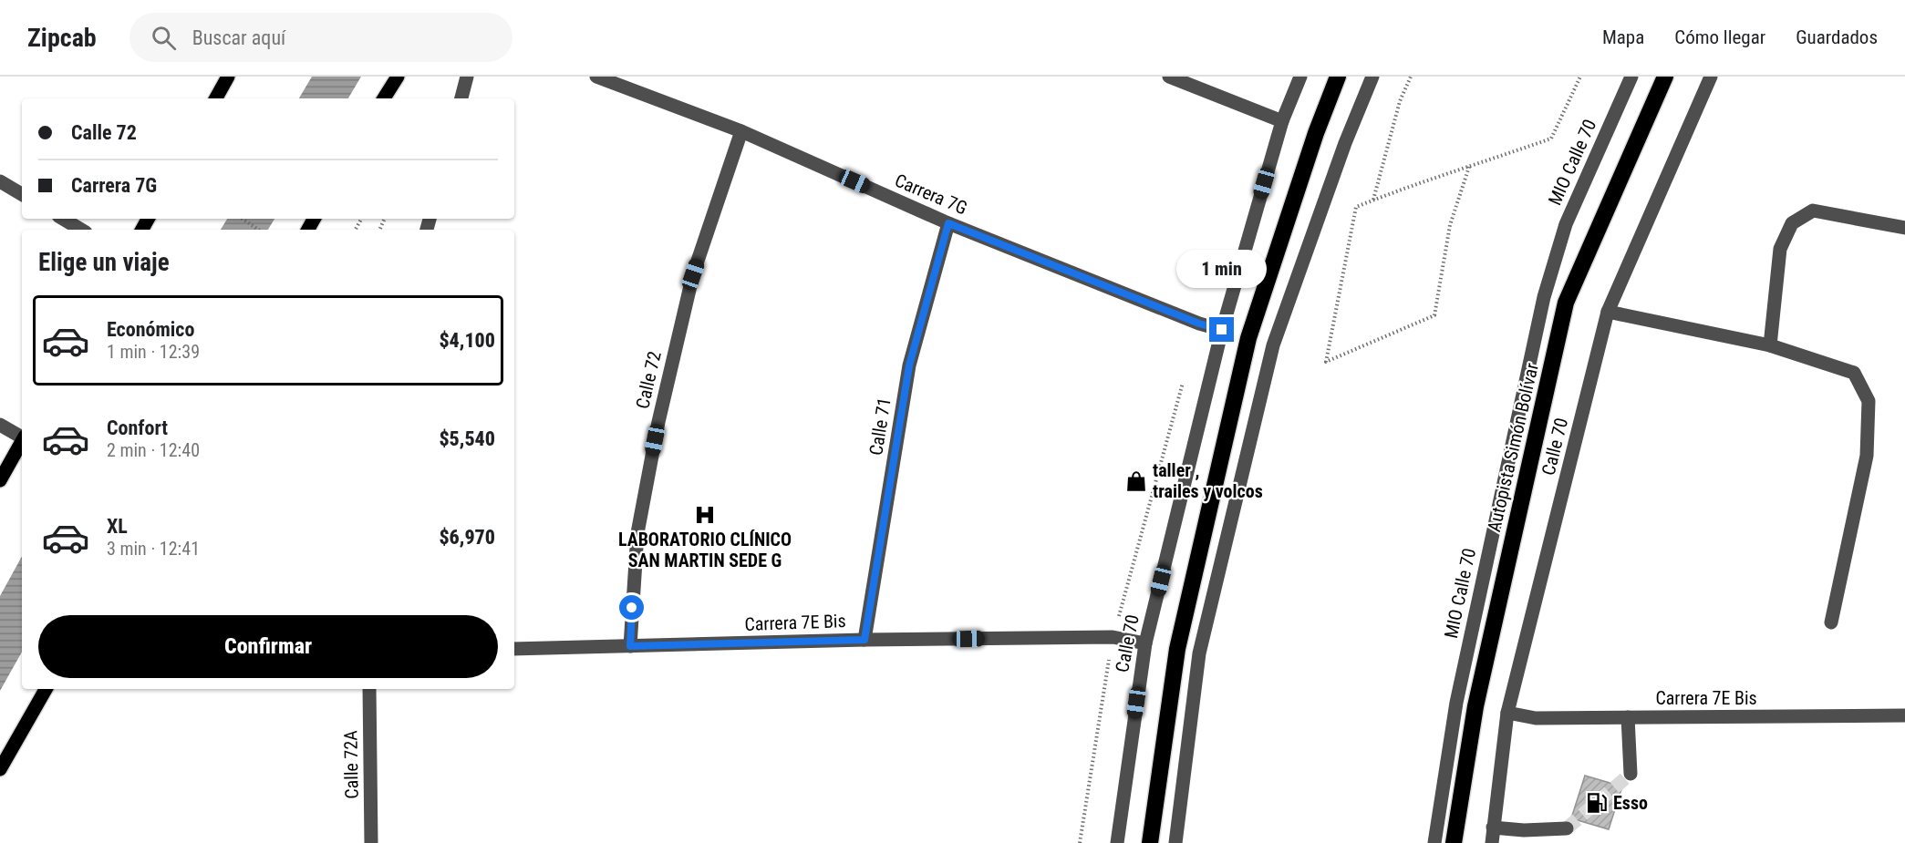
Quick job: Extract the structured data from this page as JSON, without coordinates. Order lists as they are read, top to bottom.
{
  "streets": {
    "highway": ["Autopista Simón Bolívar"],
    "street": [
      "MIO Calle 70",
      "Carrera 7G",
      "Calle 72",
      "Calle 71",
      "Calle 70",
      "Carrera 7E Bis",
      "Calle 72A"
    ]
  },
  "crossings": [
    ["Carrera 7G", "Calle 72"],
    ["Carrera 7G", "Calle 71"],
    ["Carrera 7G", "Calle 70"],
    ["Calle 72", "Carrera 7E Bis"],
    ["Calle 71", "Carrera 7E Bis"],
    ["Calle 70", "Carrera 7E Bis"]
  ],
  "places": {
    "shop": ["taller , trailes y volcos"],
    "hospital": ["LABORATORIO CLÍNICO SAN MARTIN SEDE G"],
    "fuel station": ["Esso"]
  },
  "page": {
    "header": "Zipcab",
    "search": "Buscar aquí",
    "nav": ["Mapa", "Cómo llegar", "Guardados"],
    "banner": ["Calle 72", "Carrera 7G"],
    "heading": "Elige un viaje",
    "bubble": "1 min",
    "list": [
      {
        "name": "Económico",
        "note": "1 min · 12:39",
        "value": "$4,100"
      },
      {
        "name": "Confort",
        "note": "2 min · 12:40",
        "value": "$5,540"
      },
      {
        "name": "XL",
        "note": "3 min · 12:41",
        "value": "$6,970"
      }
    ],
    "buttons": "Confirmar"
  }
}
